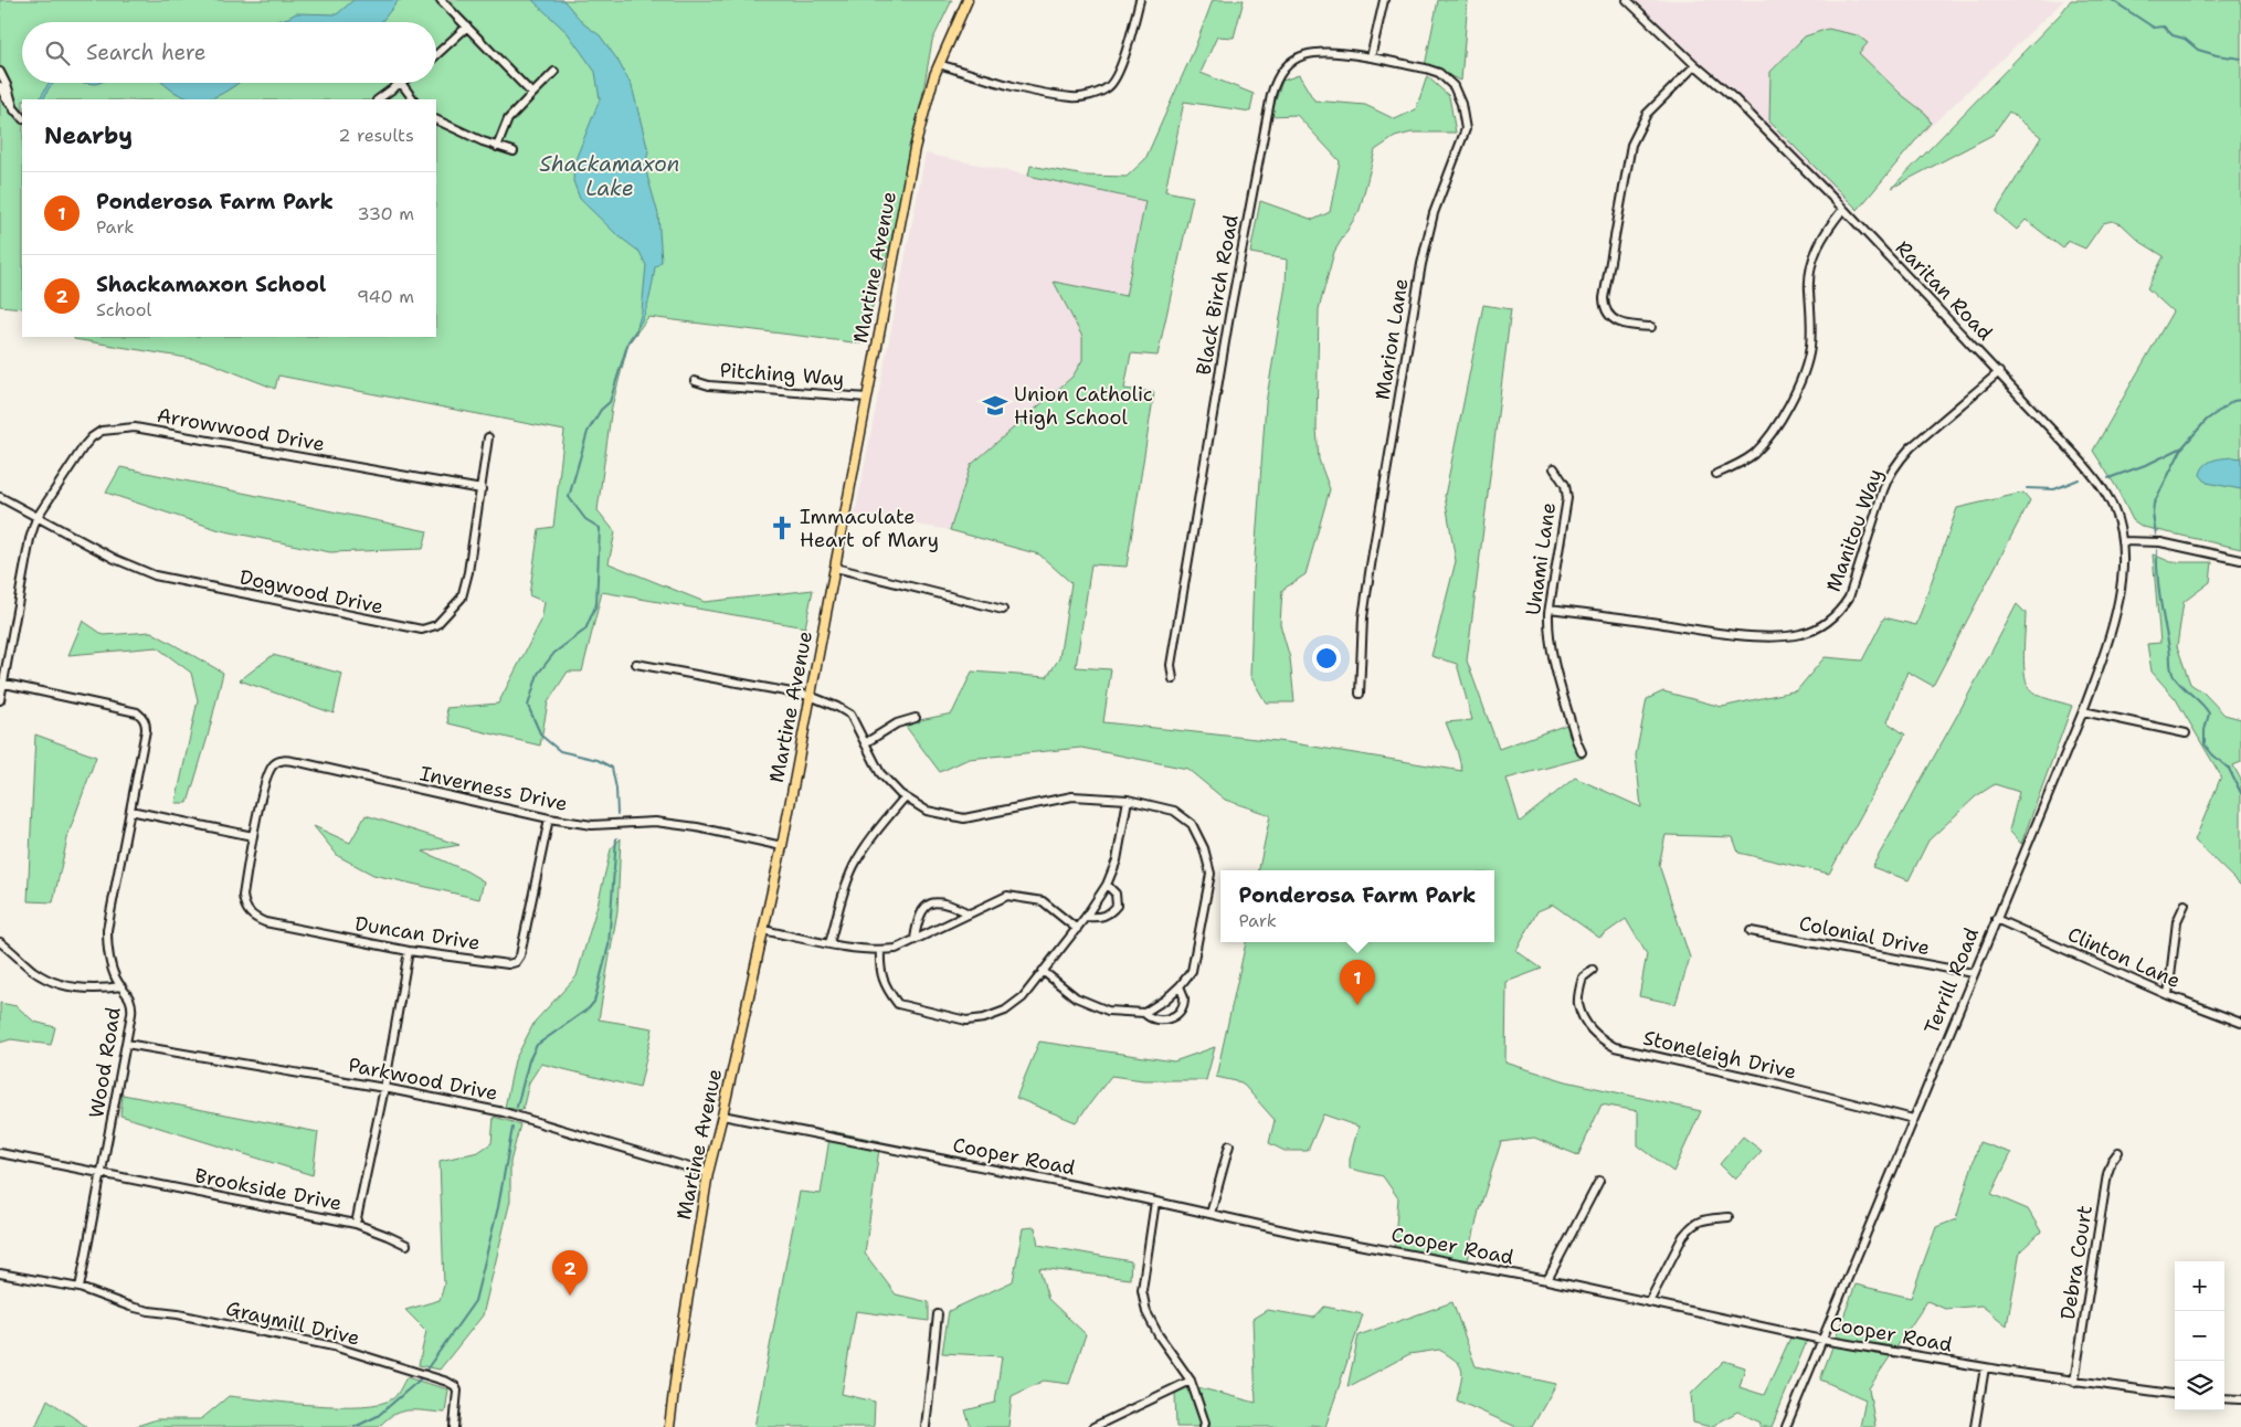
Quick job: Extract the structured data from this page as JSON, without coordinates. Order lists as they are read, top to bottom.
{
  "streets": {
    "main road": ["Martine Avenue"],
    "street": [
      "Raritan Road",
      "Black Birch Road",
      "Marion Lane",
      "Pitching Way",
      "Arrowwood Drive",
      "Manitou Way",
      "Unami Lane",
      "Dogwood Drive",
      "Inverness Drive",
      "Duncan Drive",
      "Colonial Drive",
      "Clinton Lane",
      "Terrill Road",
      "Stoneleigh Drive",
      "Wood Road",
      "Parkwood Drive",
      "Cooper Road",
      "Brookside Drive",
      "Debra Court",
      "Graymill Drive"
    ]
  },
  "crossings": [
    ["Martine Avenue", "Pitching Way"],
    ["Martine Avenue", "Inverness Drive"],
    ["Martine Avenue", "Parkwood Drive"],
    ["Martine Avenue", "Cooper Road"],
    ["Raritan Road", "Manitou Way"],
    ["Raritan Road", "Terrill Road"],
    ["Black Birch Road", "Marion Lane"],
    ["Arrowwood Drive", "Dogwood Drive"],
    ["Arrowwood Drive", "Wood Road"],
    ["Manitou Way", "Unami Lane"],
    ["Inverness Drive", "Duncan Drive"],
    ["Duncan Drive", "Brookside Drive"],
    ["Colonial Drive", "Terrill Road"],
    ["Clinton Lane", "Terrill Road"],
    ["Terrill Road", "Stoneleigh Drive"],
    ["Terrill Road", "Cooper Road"],
    ["Wood Road", "Parkwood Drive"],
    ["Wood Road", "Brookside Drive"],
    ["Wood Road", "Graymill Drive"],
    ["Parkwood Drive", "Brookside Drive"],
    ["Cooper Road", "Debra Court"]
  ],
  "water": ["Shackamaxon Lake"],
  "places": {
    "school or university": ["Union Catholic High School"],
    "church": ["Immaculate Heart of Mary"]
  },
  "page": {
    "search": "Search here",
    "heading": ["Nearby", "2 results"],
    "list": [
      {
        "mark": "1",
        "name": "Ponderosa Farm Park",
        "note": "Park",
        "value": "330 m"
      },
      {
        "mark": "2",
        "name": "Shackamaxon School",
        "note": "School",
        "value": "940 m"
      }
    ],
    "popup": ["Ponderosa Farm Park", "Park"],
    "pins": ["1", "2"],
    "map_buttons": ["+", "−"]
  }
}
